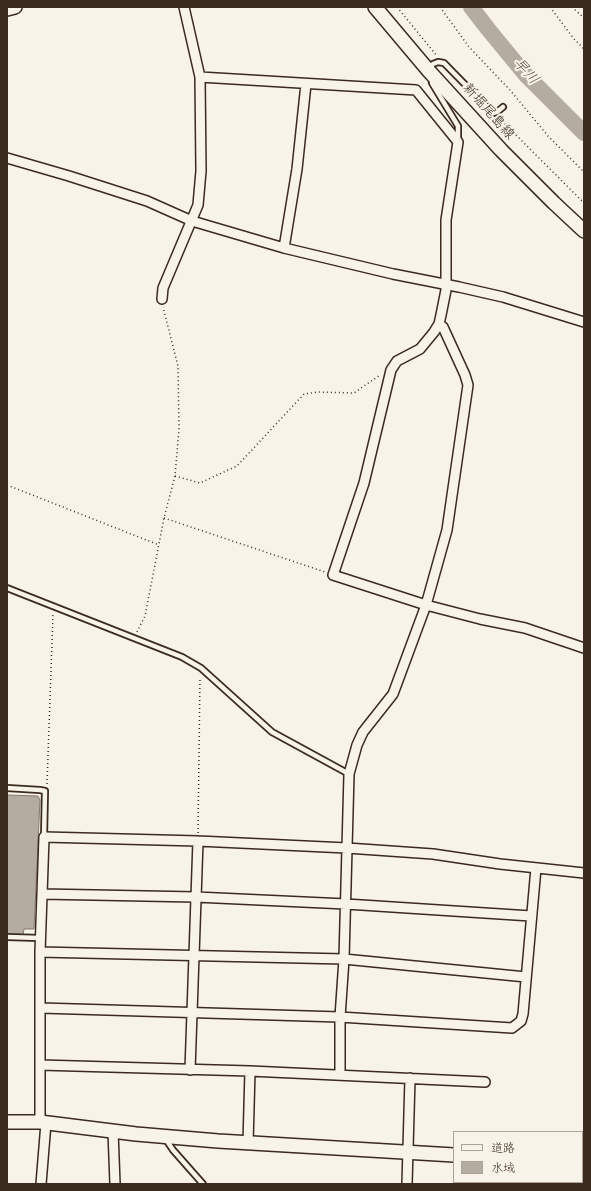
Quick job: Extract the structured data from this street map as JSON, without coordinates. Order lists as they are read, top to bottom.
{
  "streets": {
    "street": ["新堀尾島線"]
  },
  "water": ["早川"],
  "legend": ["道路", "水域"]
}
